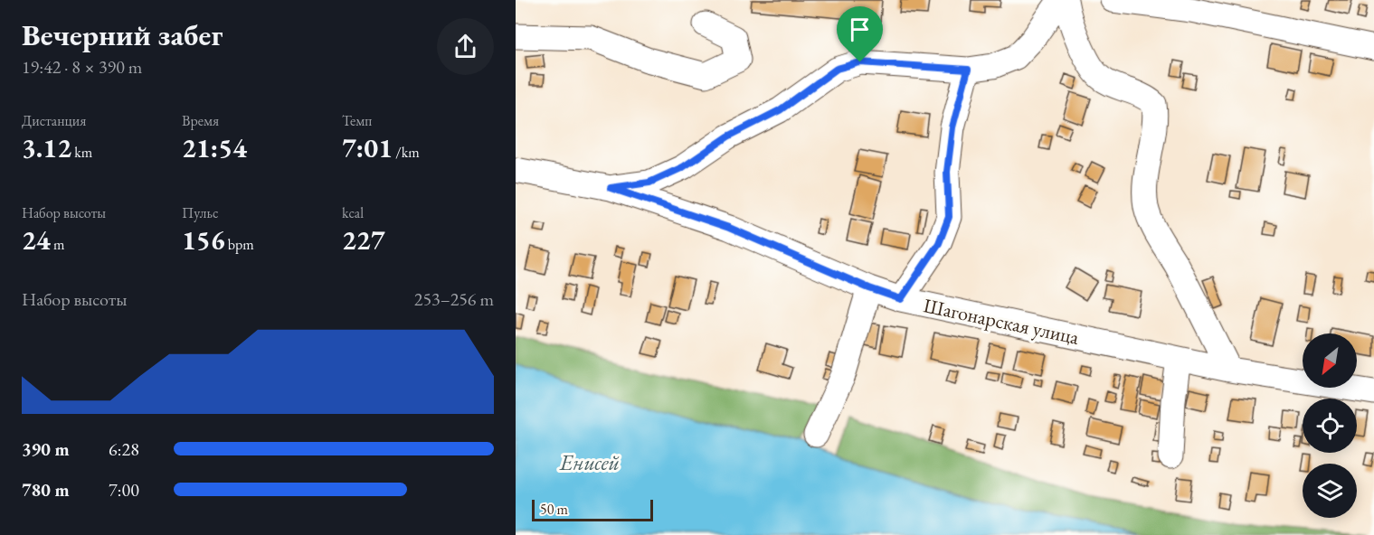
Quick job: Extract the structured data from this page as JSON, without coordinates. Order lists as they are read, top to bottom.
{
  "streets": {
    "street": ["Шагонарская улица"]
  },
  "water": ["Енисей"],
  "scale_bar": "50 m",
  "north": "bottom left",
  "page": {
    "heading": ["Вечерний забег", "19:42 · 8 × 390 m"],
    "stats": [
      ["Дистанция", "3.12 km"],
      ["Время", "21:54"],
      ["Темп", "7:01 /km"],
      ["Набор высоты", "24 m"],
      ["Пульс", "156 bpm"],
      ["kcal", "227"]
    ],
    "chart": ["Набор высоты", "253–256 m"],
    "list": [
      {
        "name": "390 m",
        "note": "6:28"
      },
      {
        "name": "780 m",
        "note": "7:00"
      }
    ],
    "scale": "50 m"
  }
}
